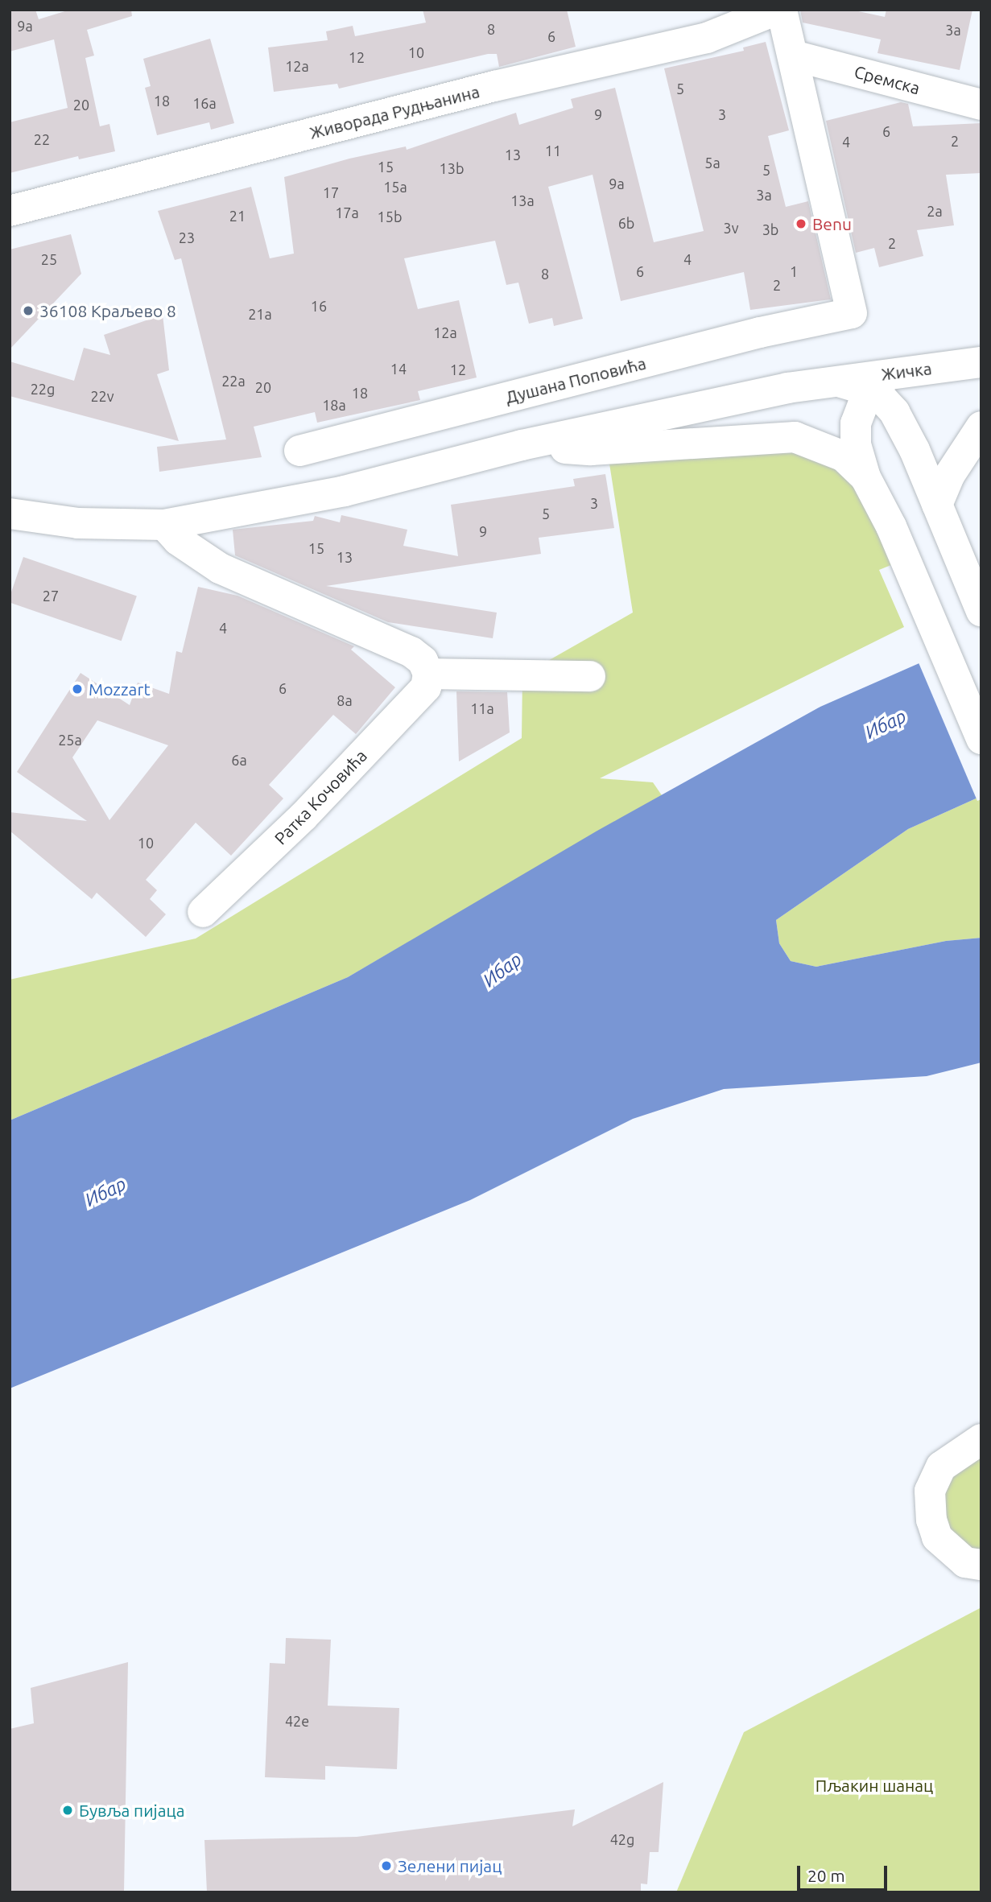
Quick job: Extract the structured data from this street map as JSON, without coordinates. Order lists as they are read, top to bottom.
{
  "streets": {
    "street": [
      "Сремска",
      "Живорада Рудњанина",
      "Жичка",
      "Душана Поповића",
      "Ратка Кочовића"
    ]
  },
  "crossings": [
    ["Сремска", "Душана Поповића"]
  ],
  "water": ["Ибар"],
  "parks": ["Пљакин шанац"],
  "places": [
    "Benu",
    "36108 Краљево 8",
    "Mozzart",
    "Бувља пијаца",
    "Зелени пијац"
  ],
  "house_numbers": [
    "9a",
    "8",
    "3a",
    "6",
    "10",
    "12",
    "12a",
    "5",
    "18",
    "16a",
    "20",
    "9",
    "3",
    "6",
    "22",
    "2",
    "4",
    "11",
    "13",
    "5a",
    "15",
    "13b",
    "5",
    "9a",
    "15a",
    "17",
    "3a",
    "13a",
    "2a",
    "17a",
    "21",
    "15b",
    "6b",
    "3v",
    "3b",
    "23",
    "2",
    "25",
    "4",
    "6",
    "1",
    "8",
    "2",
    "16",
    "21a",
    "12a",
    "14",
    "12",
    "22a",
    "20",
    "22g",
    "18",
    "22v",
    "18a",
    "3",
    "5",
    "9",
    "15",
    "13",
    "27",
    "4",
    "6",
    "8a",
    "11a",
    "25a",
    "6a",
    "10",
    "42e",
    "42g"
  ],
  "scale_bar": "20 m"
}
